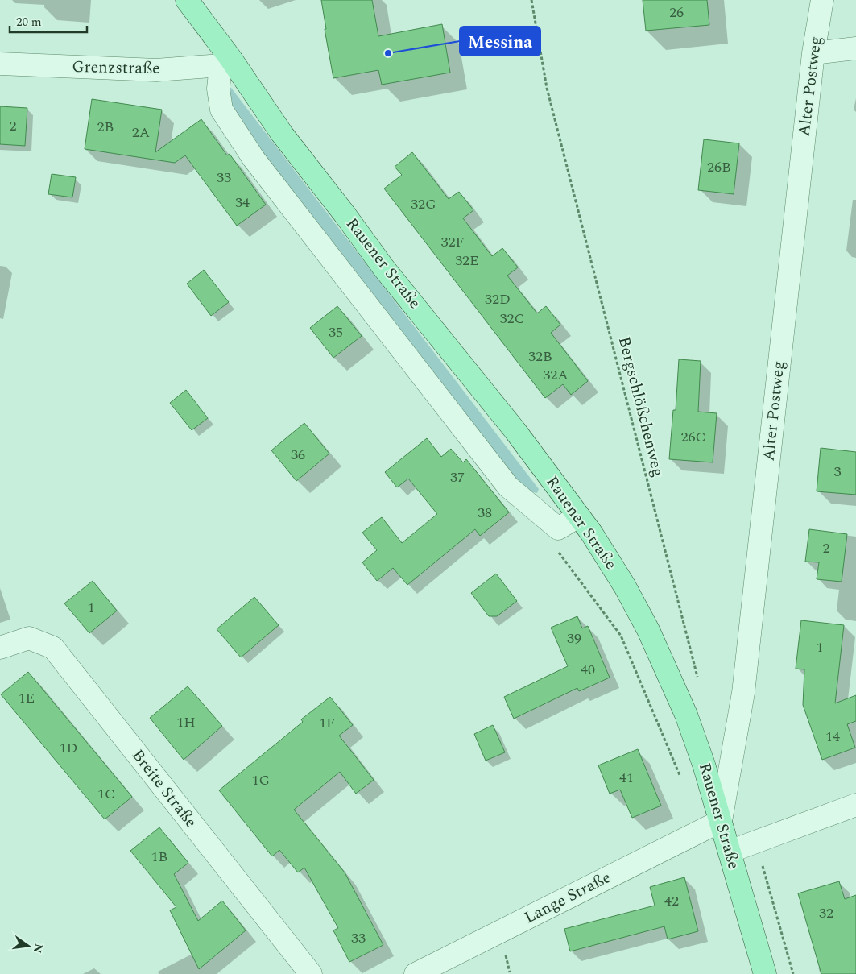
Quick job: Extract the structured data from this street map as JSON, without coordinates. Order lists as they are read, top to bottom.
{
  "streets": {
    "main road": ["Rauener Straße"],
    "street": [
      "Grenzstraße",
      "Alter Postweg",
      "Breite Straße",
      "Lange Straße"
    ],
    "path": ["Bergschlößchenweg"]
  },
  "crossings": [
    ["Grenzstraße", "Rauener Straße"],
    ["Alter Postweg", "Rauener Straße"],
    ["Alter Postweg", "Lange Straße"],
    ["Rauener Straße", "Lange Straße"]
  ],
  "places": ["Messina"],
  "house_numbers": [
    "26",
    "2",
    "2B",
    "2A",
    "26B",
    "33",
    "34",
    "32G",
    "32F",
    "32E",
    "32D",
    "32C",
    "35",
    "32B",
    "32A",
    "26C",
    "36",
    "3",
    "37",
    "38",
    "2",
    "1",
    "39",
    "1",
    "40",
    "1E",
    "1H",
    "1F",
    "14",
    "1D",
    "41",
    "1G",
    "1C",
    "1B",
    "42",
    "32",
    "33"
  ],
  "scale_bar": "20 m",
  "north": "right"
}
